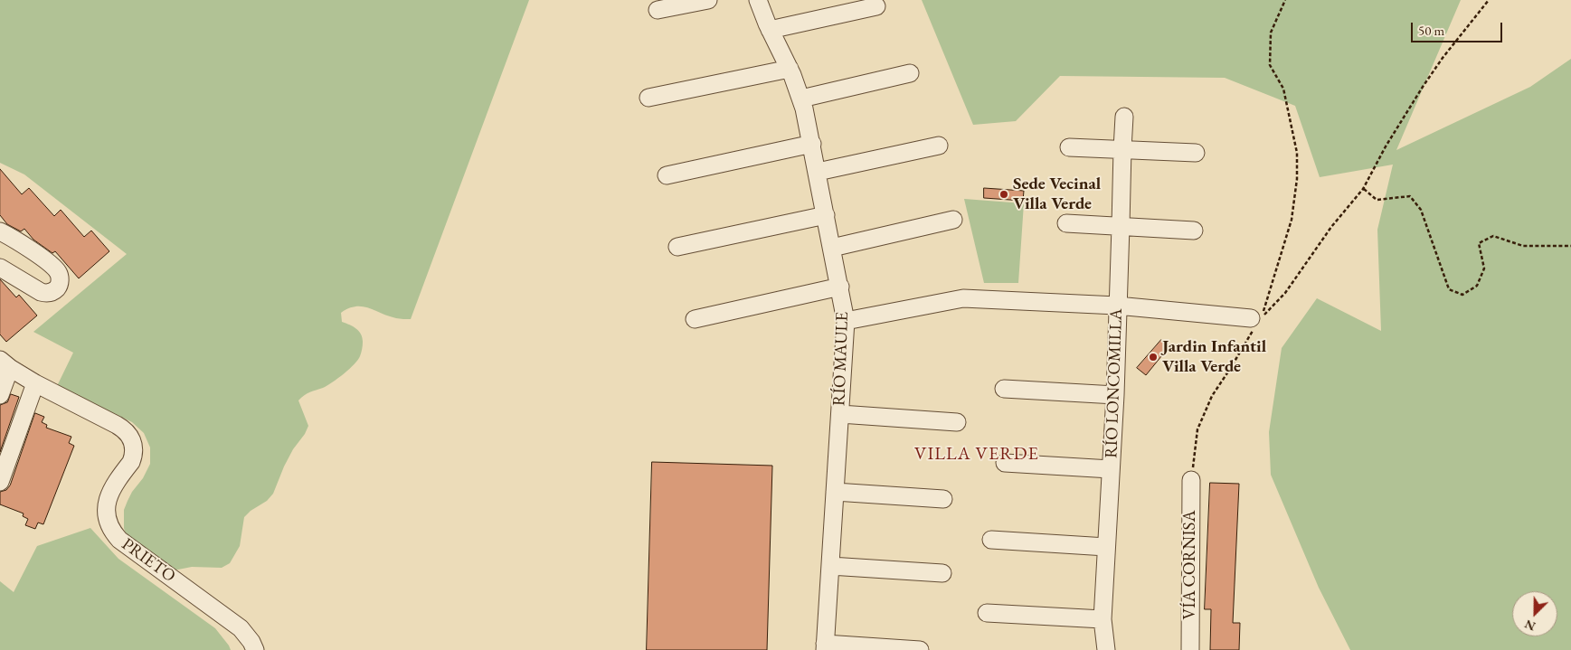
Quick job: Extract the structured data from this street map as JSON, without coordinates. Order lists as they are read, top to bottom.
{
  "streets": {
    "street": [
      "RÍO MAULE",
      "RÍO LONCOMILLA",
      "PRIETO",
      "VÍA CORNISA"
    ]
  },
  "districts": ["VILLA VERDE"],
  "places": ["Sede Vecinal Villa Verde", "Jardin Infantil Villa Verde"],
  "scale_bar": "50 m",
  "north": "bottom left"
}
